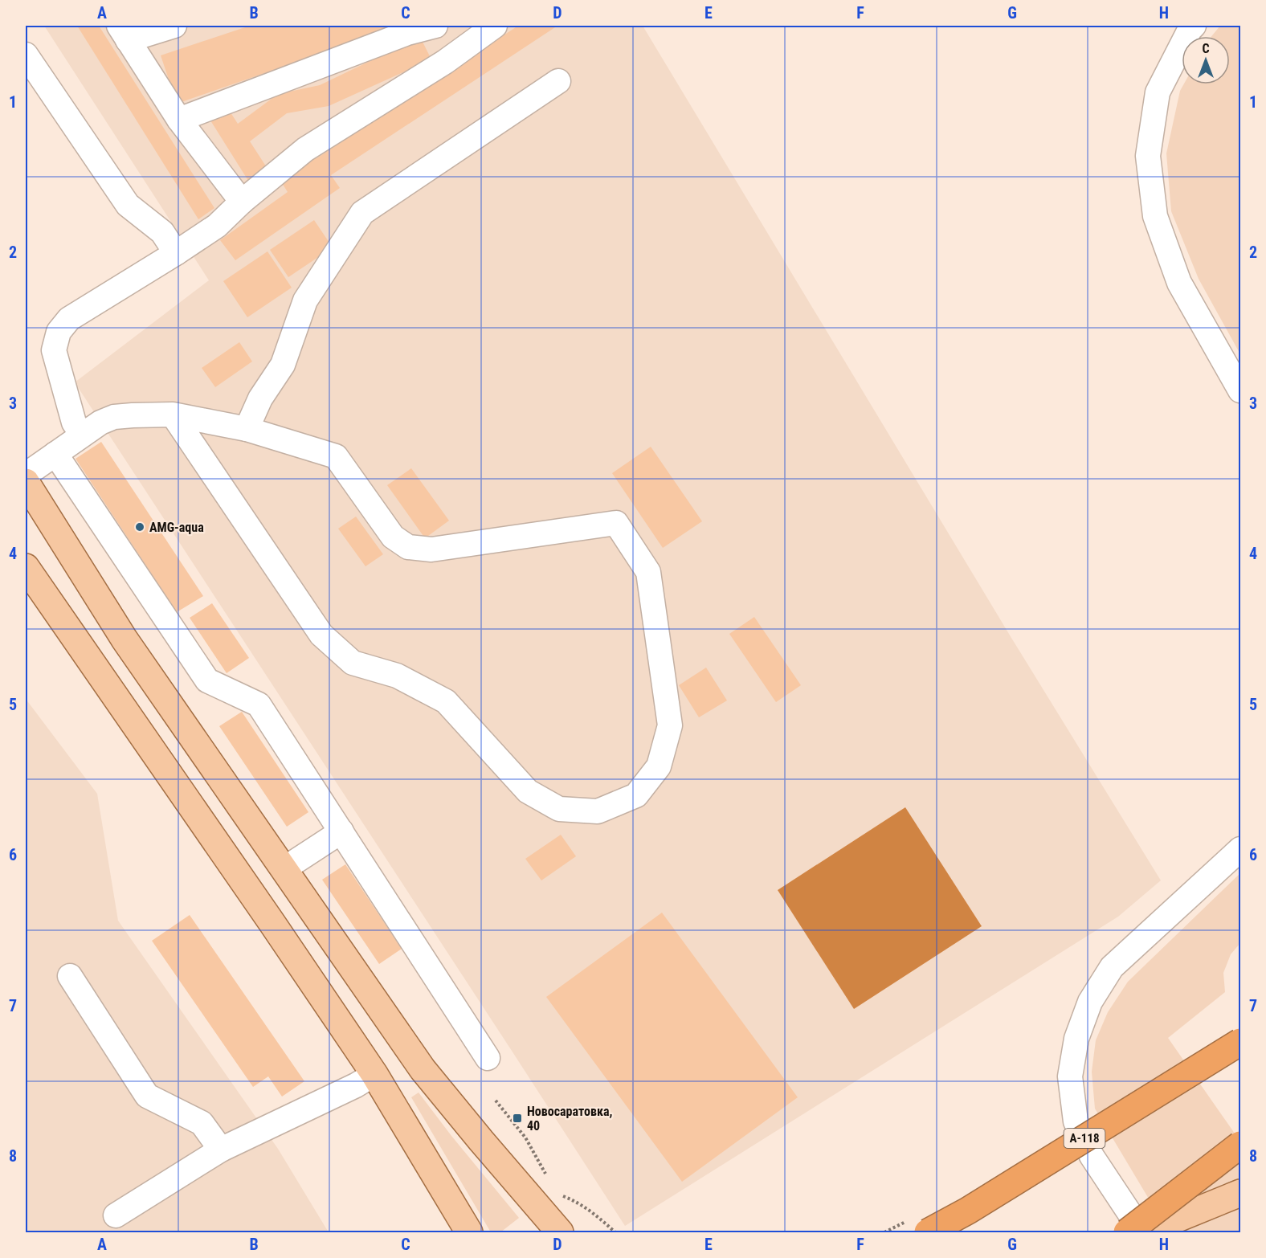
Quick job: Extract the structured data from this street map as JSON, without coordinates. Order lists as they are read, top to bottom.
{
  "streets": {
    "highway": ["А-118"]
  },
  "places": {
    "other": ["AMG-aqua"],
    "transit": ["Новосаратовка, 40"]
  },
  "north": "top",
  "grid": {
    "columns": [
      "A",
      "B",
      "C",
      "D",
      "E",
      "F",
      "G",
      "H"
    ],
    "rows": [
      "1",
      "2",
      "3",
      "4",
      "5",
      "6",
      "7",
      "8"
    ]
  }
}
